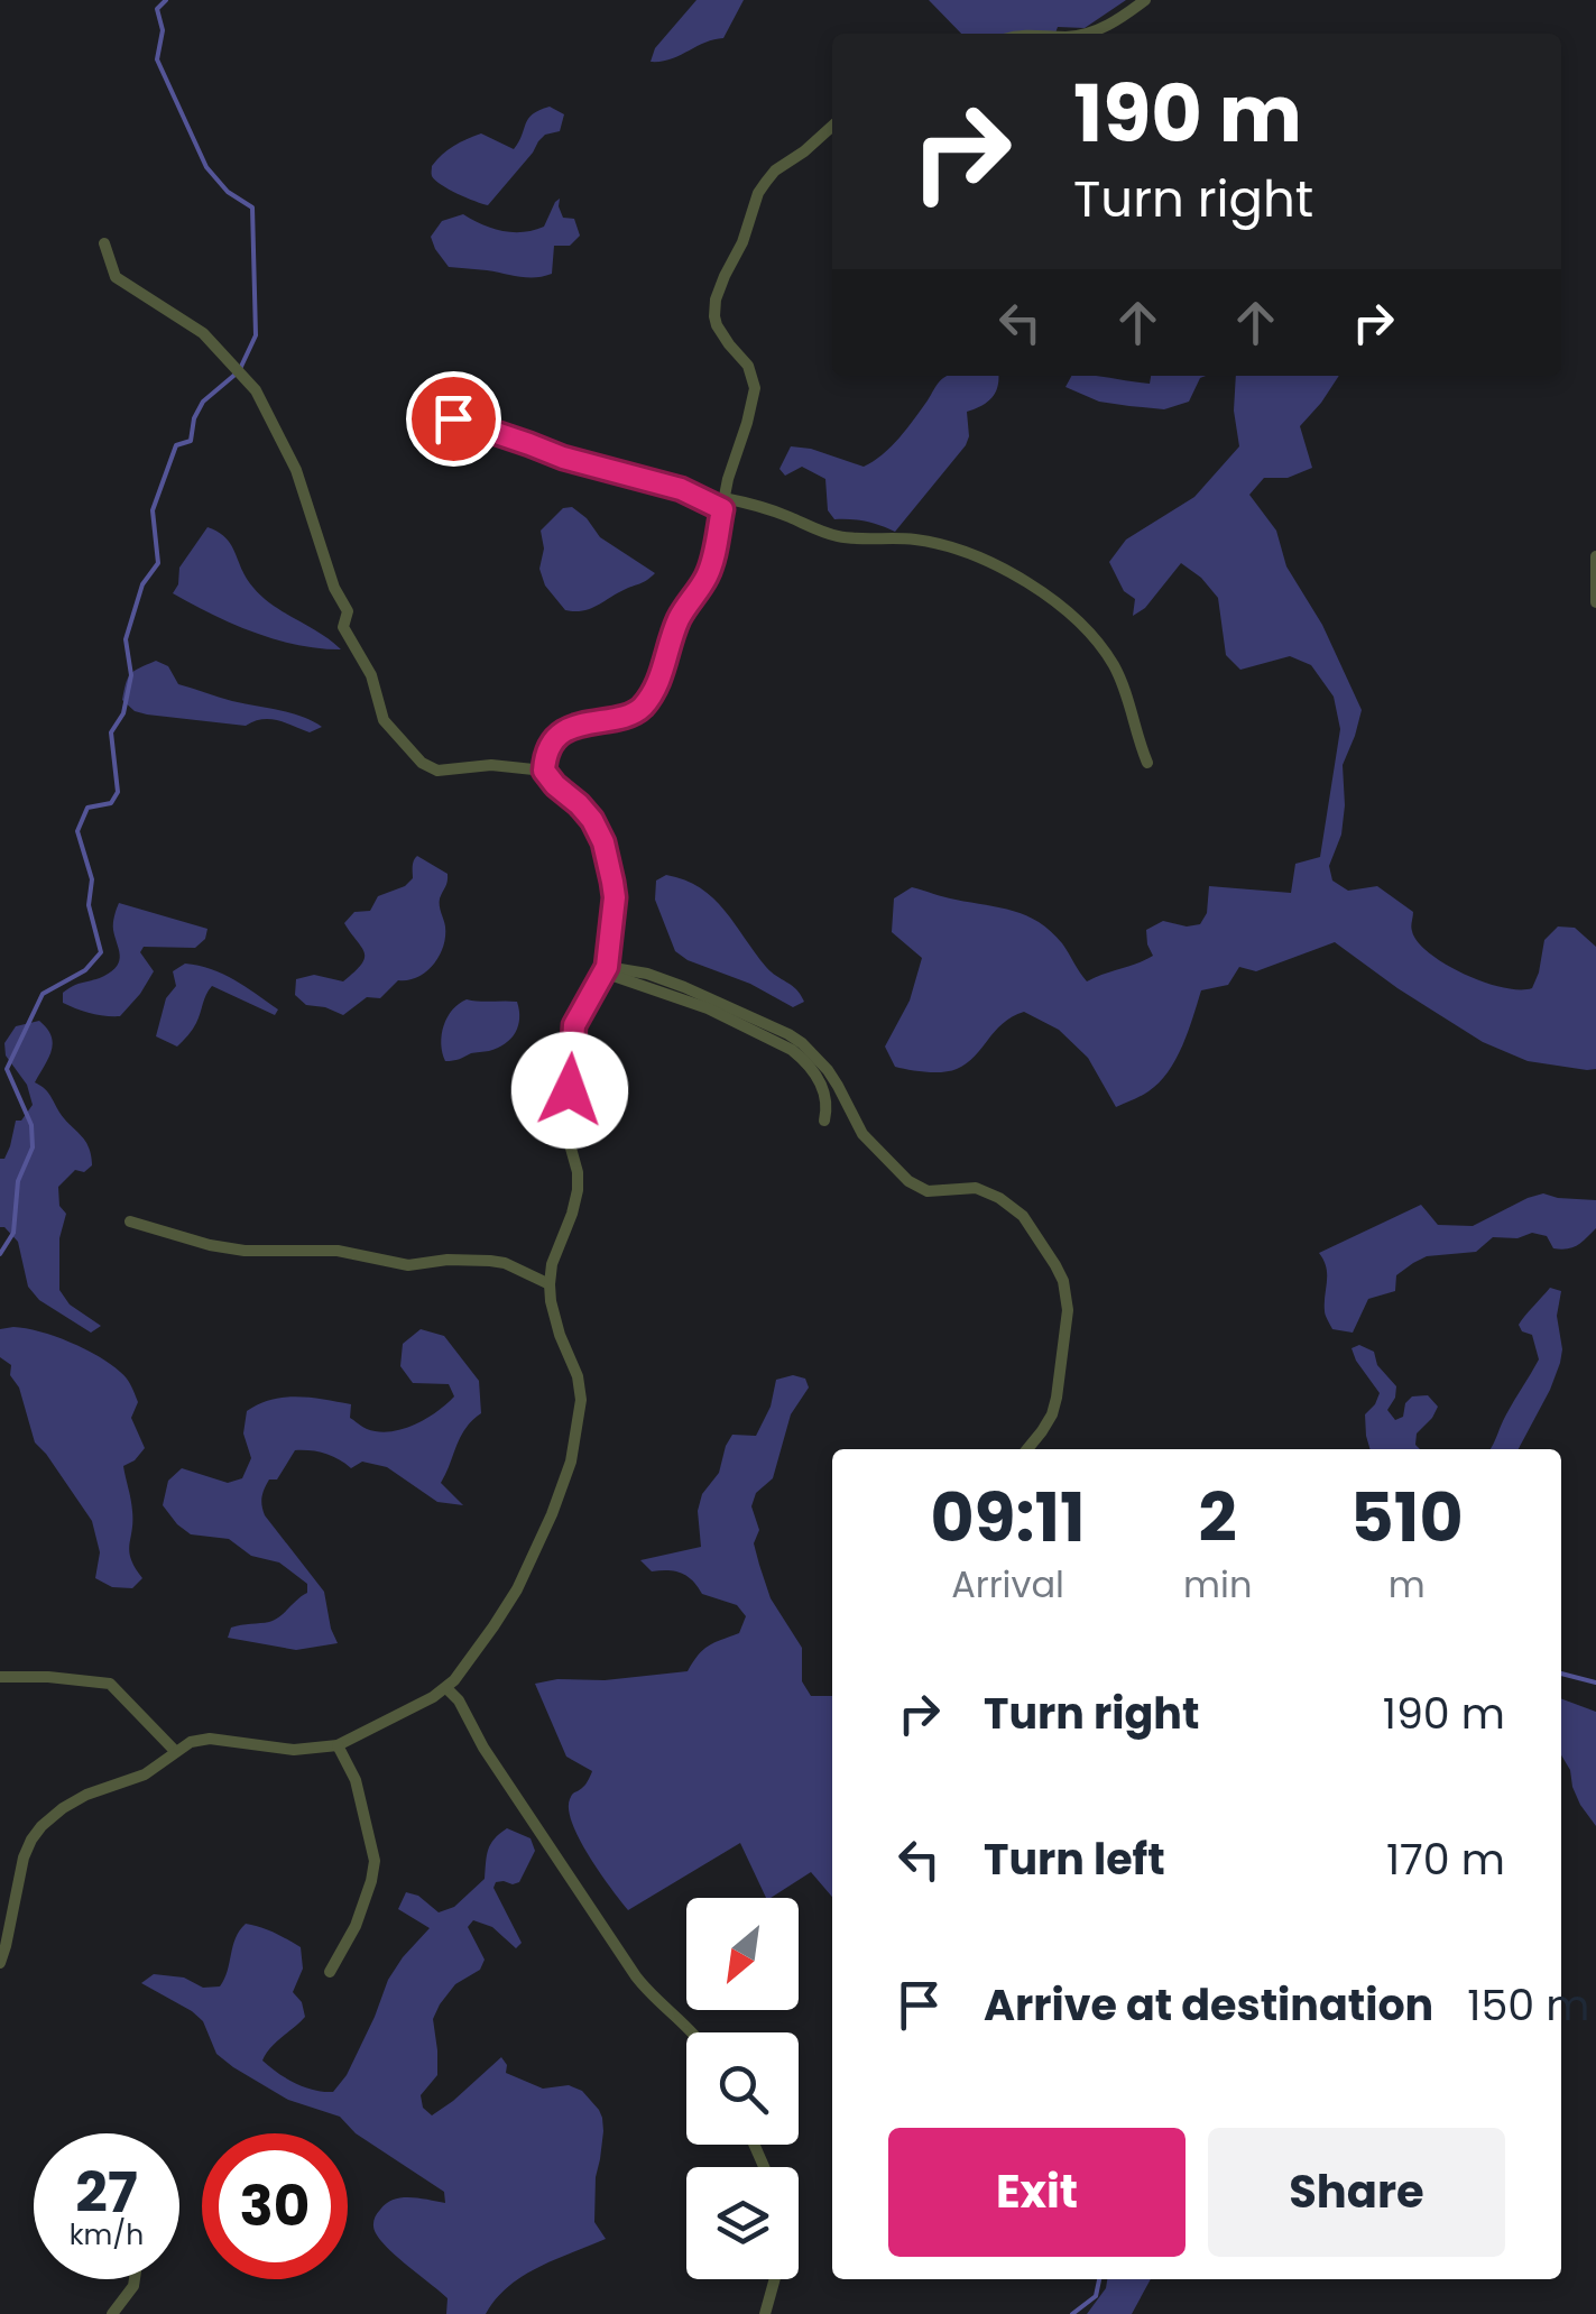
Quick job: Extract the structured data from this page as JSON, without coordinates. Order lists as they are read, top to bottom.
{
  "north": "bottom left",
  "page": {
    "turn": ["190 m", "Turn right"],
    "eta": [
      "09:11",
      "Arrival",
      "2",
      "min",
      "510",
      "m"
    ],
    "list": [
      {
        "name": "Turn right",
        "value": "190 m"
      },
      {
        "name": "Turn left",
        "value": "170 m"
      },
      {
        "name": "Arrive at destination",
        "value": "150 m"
      }
    ],
    "buttons": ["Exit", "Share"],
    "speed": "27 km/h",
    "limit": "30"
  }
}
